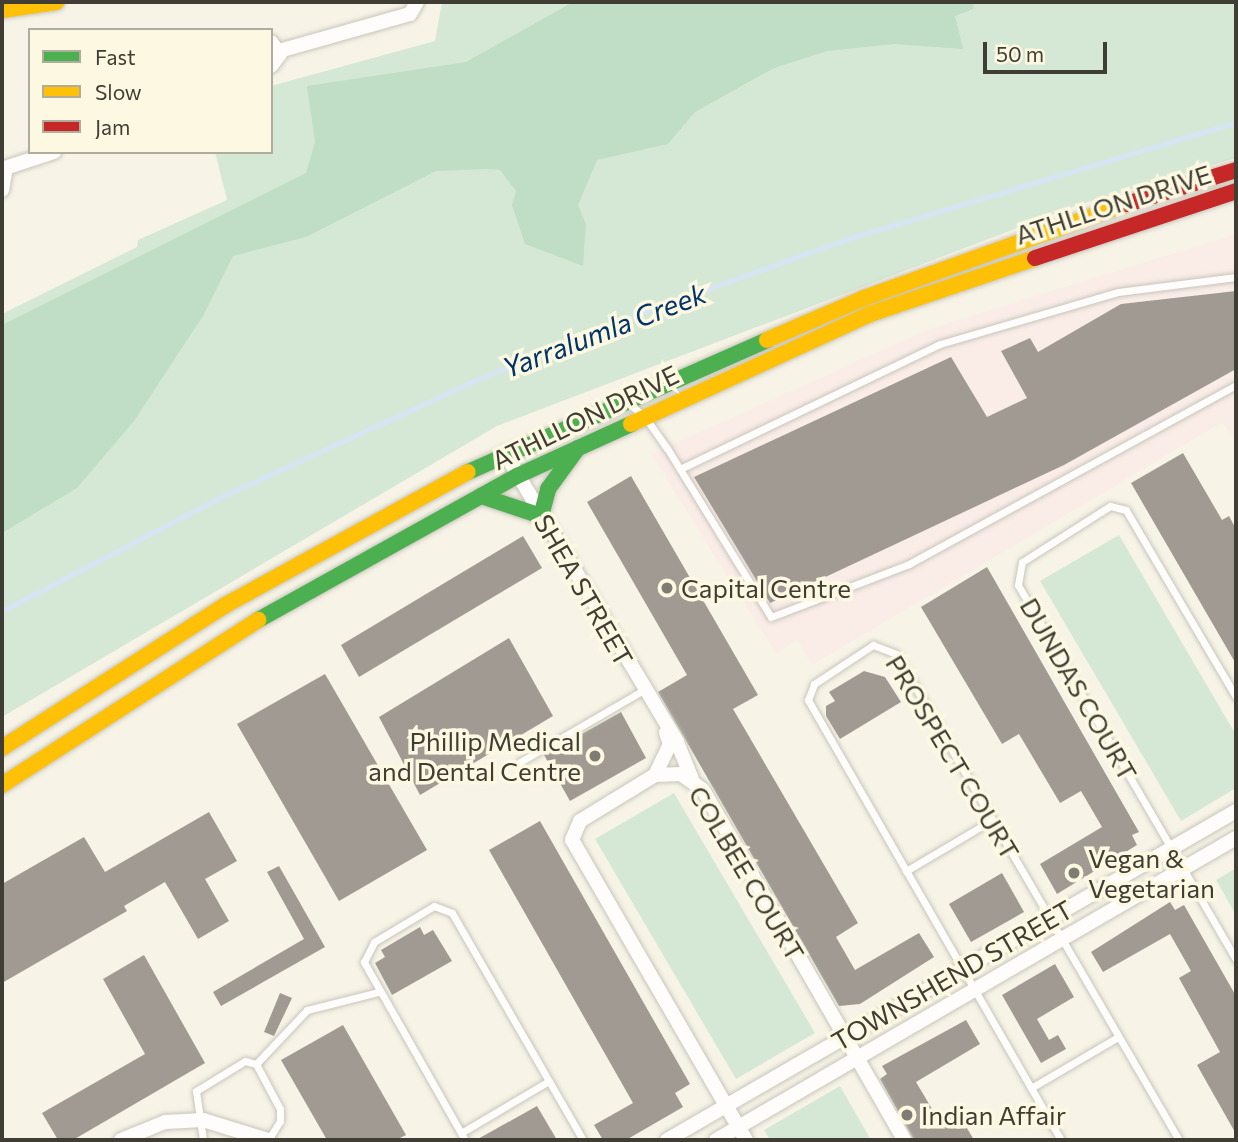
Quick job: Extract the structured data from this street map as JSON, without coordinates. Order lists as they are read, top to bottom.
{
  "streets": {
    "main road": ["ATHLLON DRIVE"],
    "street": ["SHEA STREET", "COLBEE COURT", "TOWNSHEND STREET"],
    "lane": ["DUNDAS COURT", "PROSPECT COURT"]
  },
  "crossings": [
    ["ATHLLON DRIVE", "SHEA STREET"],
    ["SHEA STREET", "COLBEE COURT"],
    ["DUNDAS COURT", "TOWNSHEND STREET"],
    ["PROSPECT COURT", "TOWNSHEND STREET"],
    ["COLBEE COURT", "TOWNSHEND STREET"]
  ],
  "water": ["Yarralumla Creek"],
  "places": [
    "Capital Centre",
    "Phillip Medical and Dental Centre",
    "Vegan & Vegetarian",
    "Indian Affair"
  ],
  "legend": ["Fast", "Slow", "Jam"],
  "scale_bar": "50 m"
}
